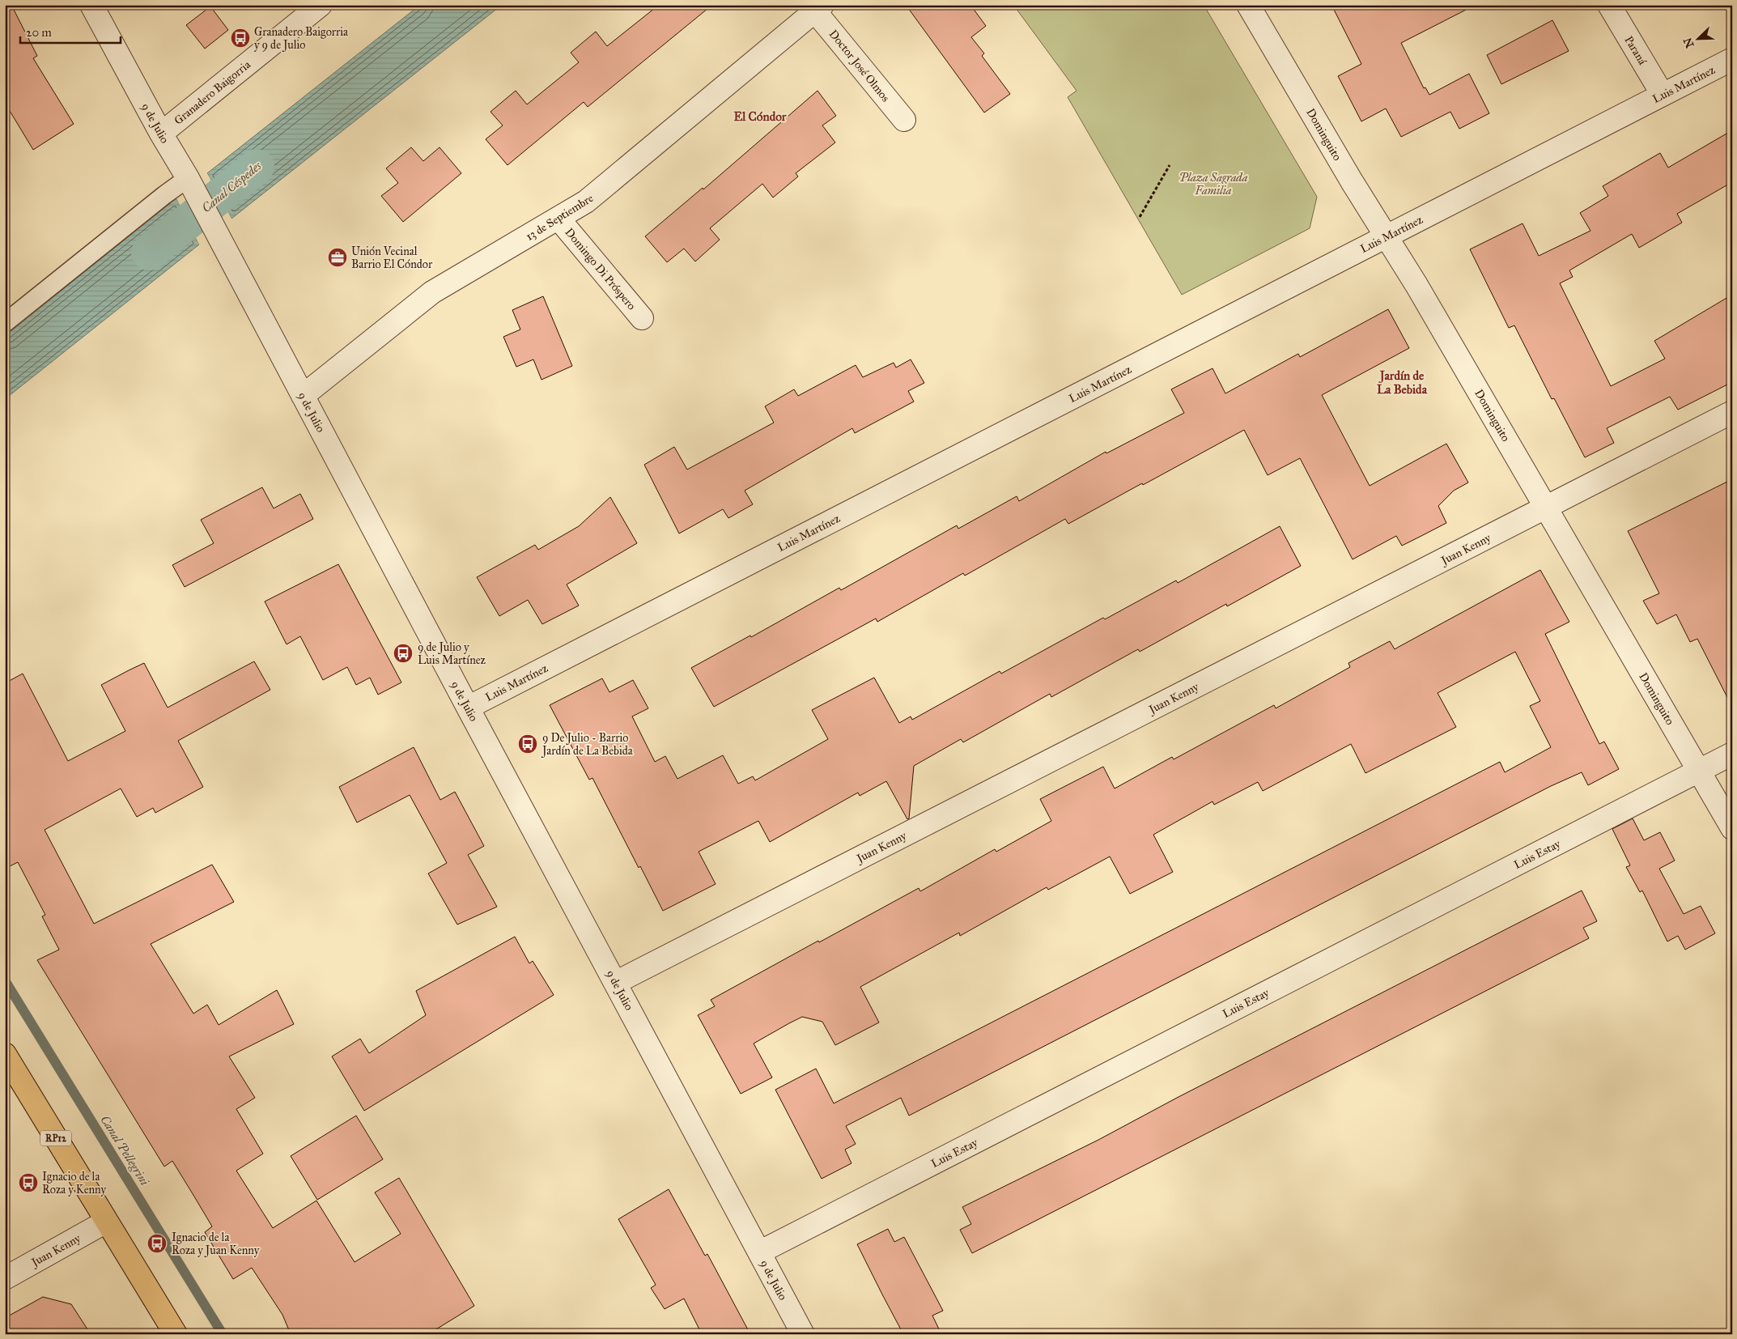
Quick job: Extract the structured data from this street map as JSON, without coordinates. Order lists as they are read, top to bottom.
{
  "streets": {
    "main road": ["RP12"],
    "street": [
      "Paraná",
      "Doctor José Olmos",
      "Luis Martínez",
      "Granadero Baigorria",
      "9 de Julio",
      "Dominguito",
      "13 de Septiembre",
      "Domingo Di Próspero",
      "Juan Kenny",
      "Luis Estay"
    ]
  },
  "crossings": [
    ["Paraná", "Luis Martínez"],
    ["Doctor José Olmos", "13 de Septiembre"],
    ["Luis Martínez", "9 de Julio"],
    ["Luis Martínez", "Dominguito"],
    ["Granadero Baigorria", "9 de Julio"],
    ["9 de Julio", "13 de Septiembre"],
    ["9 de Julio", "Juan Kenny"],
    ["9 de Julio", "Luis Estay"],
    ["Dominguito", "Juan Kenny"],
    ["Dominguito", "Luis Estay"],
    ["13 de Septiembre", "Domingo Di Próspero"],
    ["Juan Kenny", "RP12"]
  ],
  "districts": ["El Cóndor", "Jardín de La Bebida"],
  "water": ["Canal Céspedes", "Canal Pellegrini"],
  "parks": ["Plaza Sagrada Familia"],
  "places": {
    "bus stop": [
      "Granadero Baigorria y 9 de Julio",
      "9 de Julio y Luis Martínez",
      "9 De Julio - Barrio Jardín de La Bebida",
      "Ignacio de la Roza y Kenny",
      "Ignacio de la Roza y Juan Kenny"
    ],
    "office": ["Unión Vecinal Barrio El Cóndor"]
  },
  "scale_bar": "20 m",
  "north": "bottom left"
}
